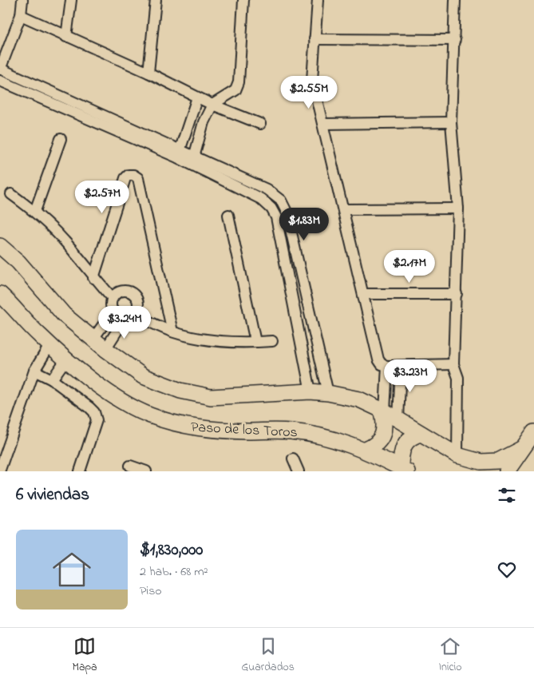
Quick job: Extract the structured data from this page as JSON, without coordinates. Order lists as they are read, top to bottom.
{
  "streets": {
    "street": ["Paso de los Toros"]
  },
  "page": {
    "price": [
      "$2.55M",
      "$2.57M",
      "$1.83M",
      "$2.17M",
      "$3.24M",
      "$3.23M"
    ],
    "heading": "6 viviendas",
    "list": [
      {
        "name": "$1,830,000",
        "note": "2 hab. · 68 m² · Piso"
      }
    ],
    "tabs": ["Mapa", "Guardados", "Inicio"]
  }
}
